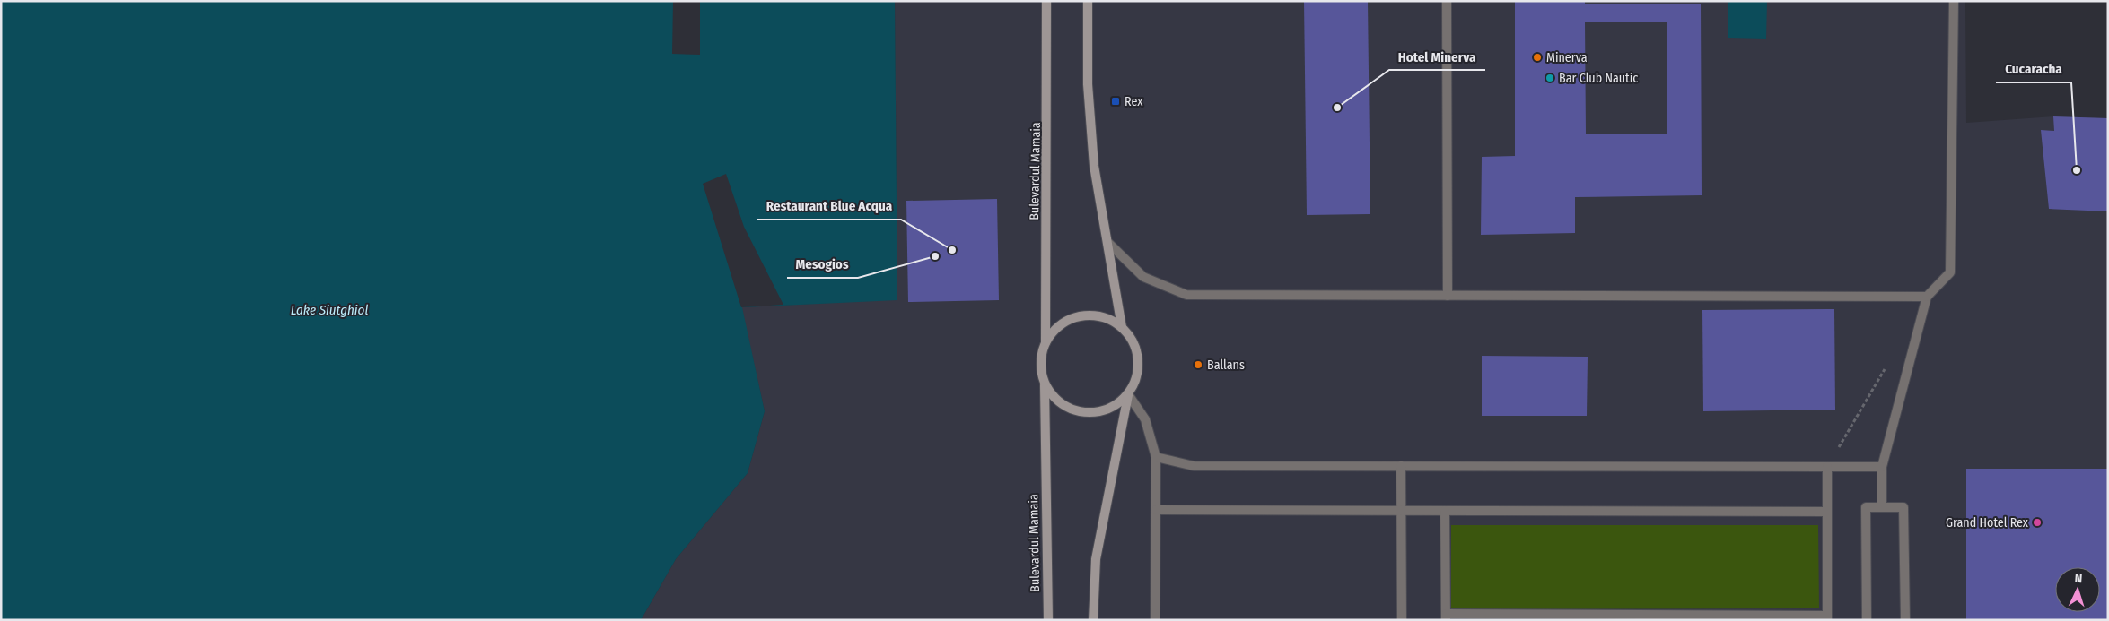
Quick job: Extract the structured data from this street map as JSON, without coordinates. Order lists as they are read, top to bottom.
{
  "streets": {
    "main road": ["Bulevardul Mamaia"]
  },
  "water": ["Lake Siutghiol"],
  "places": {
    "other": [
      "Minerva",
      "Bar Club Nautic",
      "Hotel Minerva",
      "Cucaracha",
      "Restaurant Blue Acqua",
      "Mesogios",
      "Ballans",
      "Grand Hotel Rex"
    ],
    "transit": ["Rex"]
  },
  "north": "top"
}
